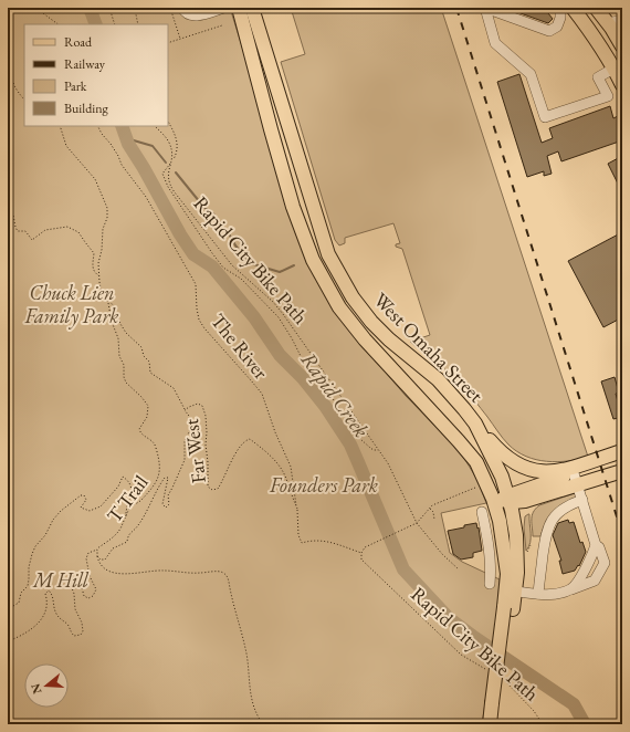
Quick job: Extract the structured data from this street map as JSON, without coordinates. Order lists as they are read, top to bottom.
{
  "streets": {
    "main road": ["West Omaha Street"],
    "path": [
      "Rapid City Bike Path",
      "The River",
      "Far West",
      "T Trail"
    ]
  },
  "crossings": [
    ["Rapid City Bike Path", "The River"],
    ["The River", "Far West"]
  ],
  "water": ["Rapid Creek"],
  "parks": ["Chuck Lien Family Park", "Founders Park", "M Hill"],
  "legend": [
    "Road",
    "Railway",
    "Park",
    "Building"
  ],
  "north": "left"
}
